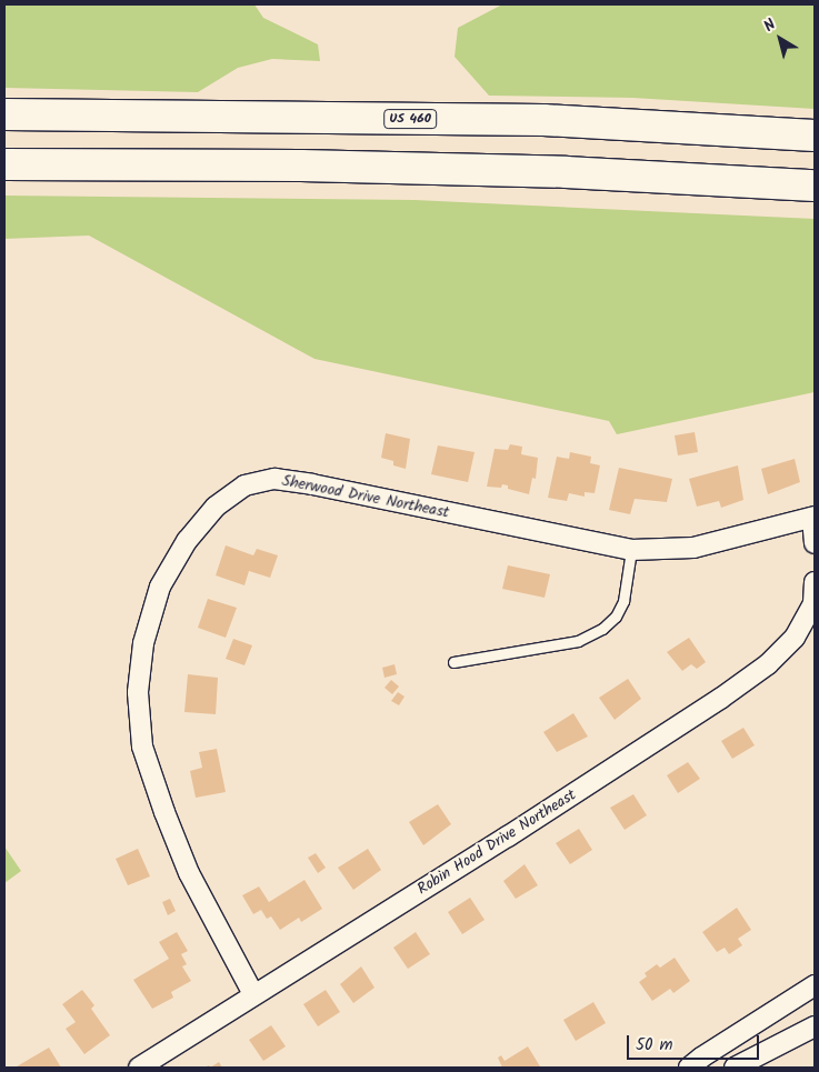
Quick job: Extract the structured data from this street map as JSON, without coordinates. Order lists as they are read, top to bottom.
{
  "streets": {
    "highway": ["US 460"],
    "street": ["Sherwood Drive Northeast", "Robin Hood Drive Northeast"]
  },
  "crossings": [
    ["Sherwood Drive Northeast", "Robin Hood Drive Northeast"]
  ],
  "scale_bar": "50 m",
  "north": "top left"
}
